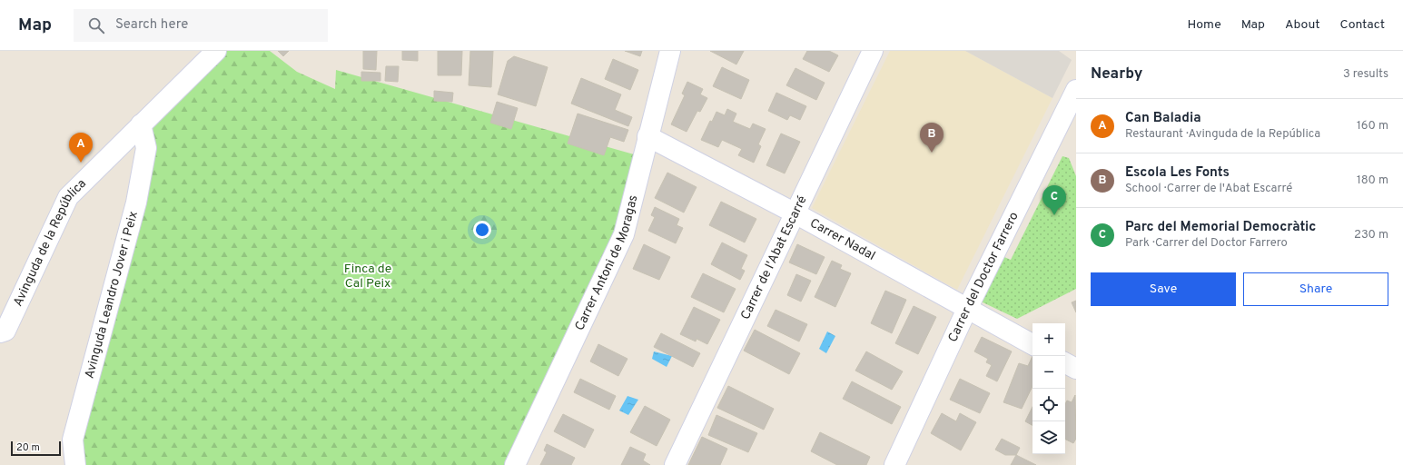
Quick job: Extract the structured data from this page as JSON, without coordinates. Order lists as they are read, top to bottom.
{
  "streets": {
    "street": [
      "Carrer Nadal",
      "Avinguda de la República",
      "Carrer de l'Abat Escarré",
      "Carrer Antoni de Moragas",
      "Carrer del Doctor Farrero",
      "Avinguda Leandro Jover i Peix"
    ]
  },
  "crossings": [
    ["Carrer Nadal", "Carrer de l'Abat Escarré"],
    ["Carrer Nadal", "Carrer Antoni de Moragas"],
    ["Carrer Nadal", "Carrer del Doctor Farrero"],
    ["Avinguda de la República", "Avinguda Leandro Jover i Peix"]
  ],
  "parks": ["Finca de Cal Peix"],
  "scale_bar": "20 m",
  "page": {
    "header": "Map",
    "search": "Search here",
    "nav": [
      "Home",
      "Map",
      "About",
      "Contact"
    ],
    "heading": ["Nearby", "3 results"],
    "list": [
      {
        "mark": "A",
        "name": "Can Baladia",
        "note": "Restaurant · Avinguda de la República",
        "value": "160 m"
      },
      {
        "mark": "B",
        "name": "Escola Les Fonts",
        "note": "School · Carrer de l'Abat Escarré",
        "value": "180 m"
      },
      {
        "mark": "C",
        "name": "Parc del Memorial Democràtic",
        "note": "Park · Carrer del Doctor Farrero",
        "value": "230 m"
      }
    ],
    "pins": ["B", "A", "C"],
    "buttons": ["Save", "Share"],
    "map_buttons": ["+", "−"],
    "scale": "20 m"
  }
}
